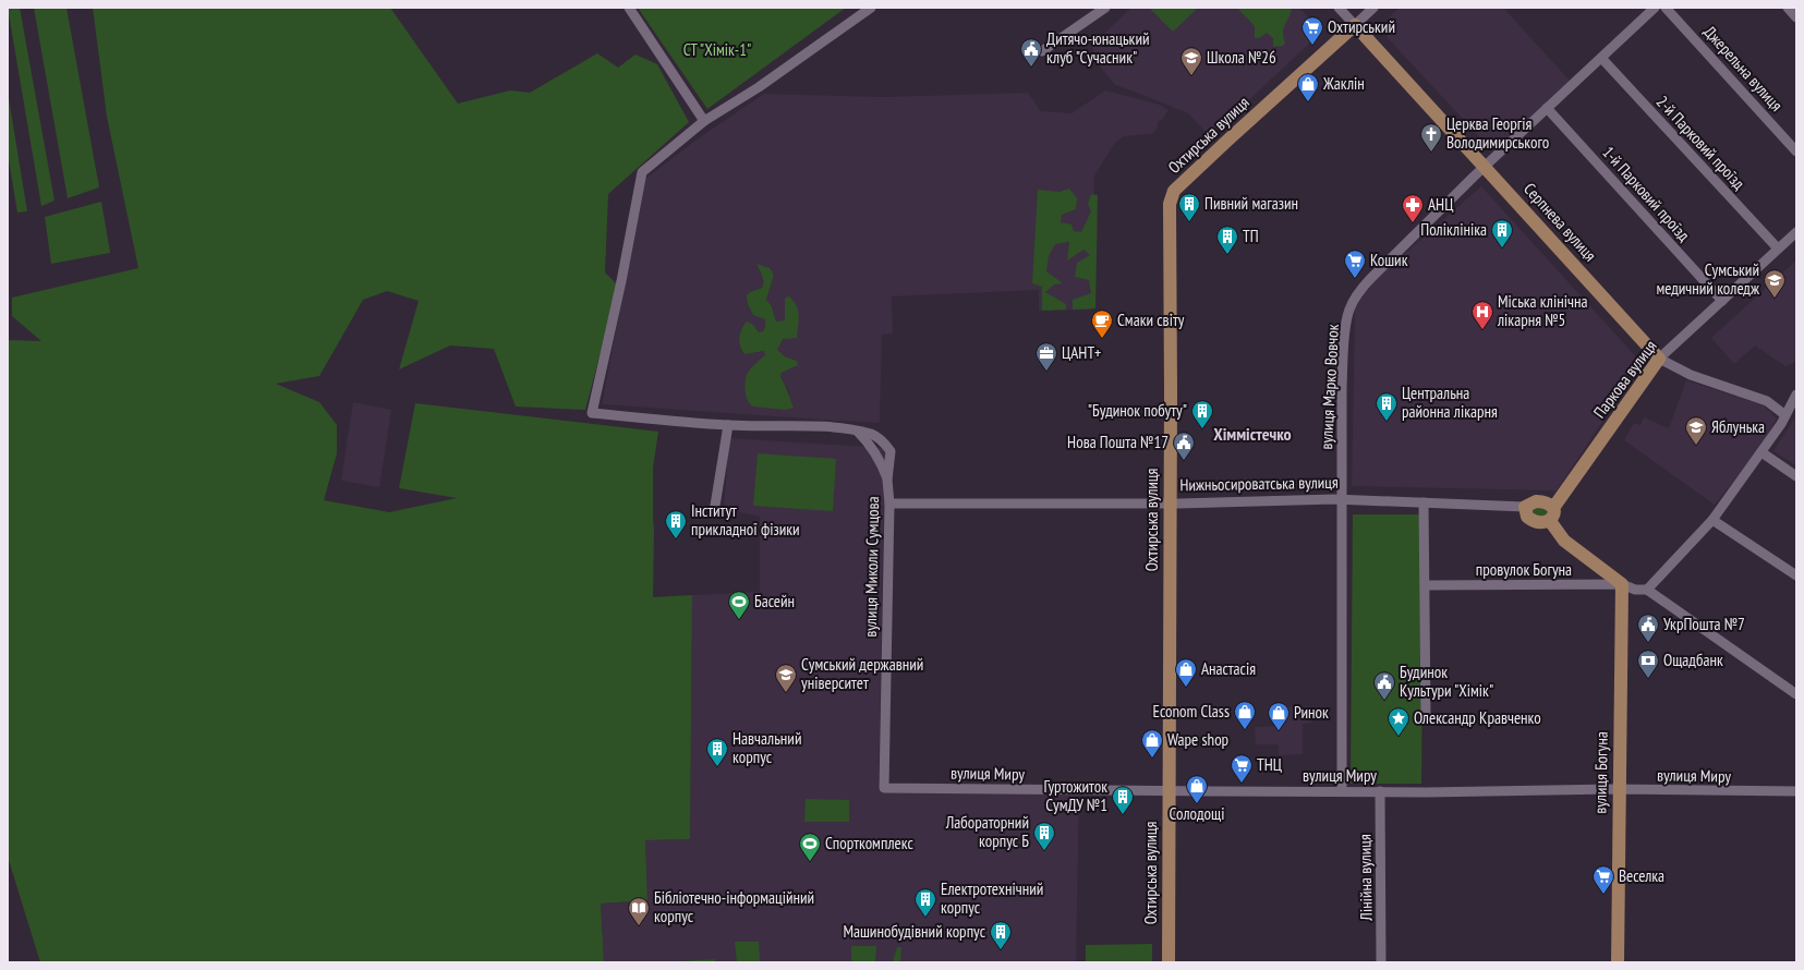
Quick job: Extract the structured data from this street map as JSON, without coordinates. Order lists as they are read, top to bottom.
{
  "streets": {
    "main road": [
      "Охтирська вулиця",
      "Серпнева вулиця",
      "Паркова вулиця",
      "Нижньосироватська вулиця",
      "вулиця Богуна"
    ],
    "street": [
      "Джерельна вулиця",
      "2-й Парковий проїзд",
      "1-й Парковий проїзд",
      "вулиця Марко Вовчок",
      "вулиця Миколи Сумцова",
      "провулок Богуна",
      "вулиця Миру",
      "Лінійна вулиця"
    ]
  },
  "crossings": [
    ["Охтирська вулиця", "Серпнева вулиця"],
    ["Охтирська вулиця", "Нижньосироватська вулиця"],
    ["Охтирська вулиця", "вулиця Миру"],
    ["2-й Парковий проїзд", "Паркова вулиця"],
    ["2-й Парковий проїзд", "вулиця Марко Вовчок"],
    ["1-й Парковий проїзд", "Паркова вулиця"],
    ["1-й Парковий проїзд", "вулиця Марко Вовчок"],
    ["Серпнева вулиця", "Паркова вулиця"],
    ["Серпнева вулиця", "вулиця Марко Вовчок"],
    ["Паркова вулиця", "Нижньосироватська вулиця"],
    ["вулиця Марко Вовчок", "Нижньосироватська вулиця"],
    ["вулиця Марко Вовчок", "вулиця Миру"],
    ["Нижньосироватська вулиця", "вулиця Миколи Сумцова"],
    ["вулиця Миколи Сумцова", "вулиця Миру"],
    ["провулок Богуна", "вулиця Богуна"],
    ["вулиця Богуна", "вулиця Миру"],
    ["вулиця Миру", "Лінійна вулиця"]
  ],
  "districts": ["Хіммістечко"],
  "parks": ["СТ \"Хімік-1\""],
  "places": {
    "supermarket": [
      "Охтирський",
      "Кошик",
      "ТНЦ",
      "Веселка"
    ],
    "public building": [
      "Дитячо-юнацький клуб \"Сучасник\"",
      "Нова Пошта №17",
      "УкрПошта №7",
      "Будинок Культури \"Хімік\""
    ],
    "school or university": [
      "Школа №26",
      "Сумський медичний коледж",
      "Яблунька",
      "Сумський державний університет"
    ],
    "shop": [
      "Жаклін",
      "Анастасія",
      "Econom Class",
      "Ринок",
      "Wape shop",
      "Солодощі"
    ],
    "church": ["Церква Георгія Володимирського"],
    "building": [
      "Пивний магазин",
      "Поліклініка",
      "ТП",
      "Центральна районна лікарня",
      "\"Будинок побуту\"",
      "Інститут прикладної фізики",
      "Навчальний корпус",
      "Гуртожиток СумДУ №1",
      "Лабораторний корпус Б",
      "Електротехнічний корпус",
      "Машинобудівний корпус"
    ],
    "pharmacy": ["АНЦ"],
    "hospital": ["Міська клінічна лікарня №5"],
    "cafe": ["Смаки світу"],
    "office": ["ЦАНТ+"],
    "sports": ["Басейн", "Спорткомплекс"],
    "bank": ["Ощадбанк"],
    "place": ["Олександр Кравченко"],
    "library": ["Бібліотечно-інформаційний корпус"]
  }
}
